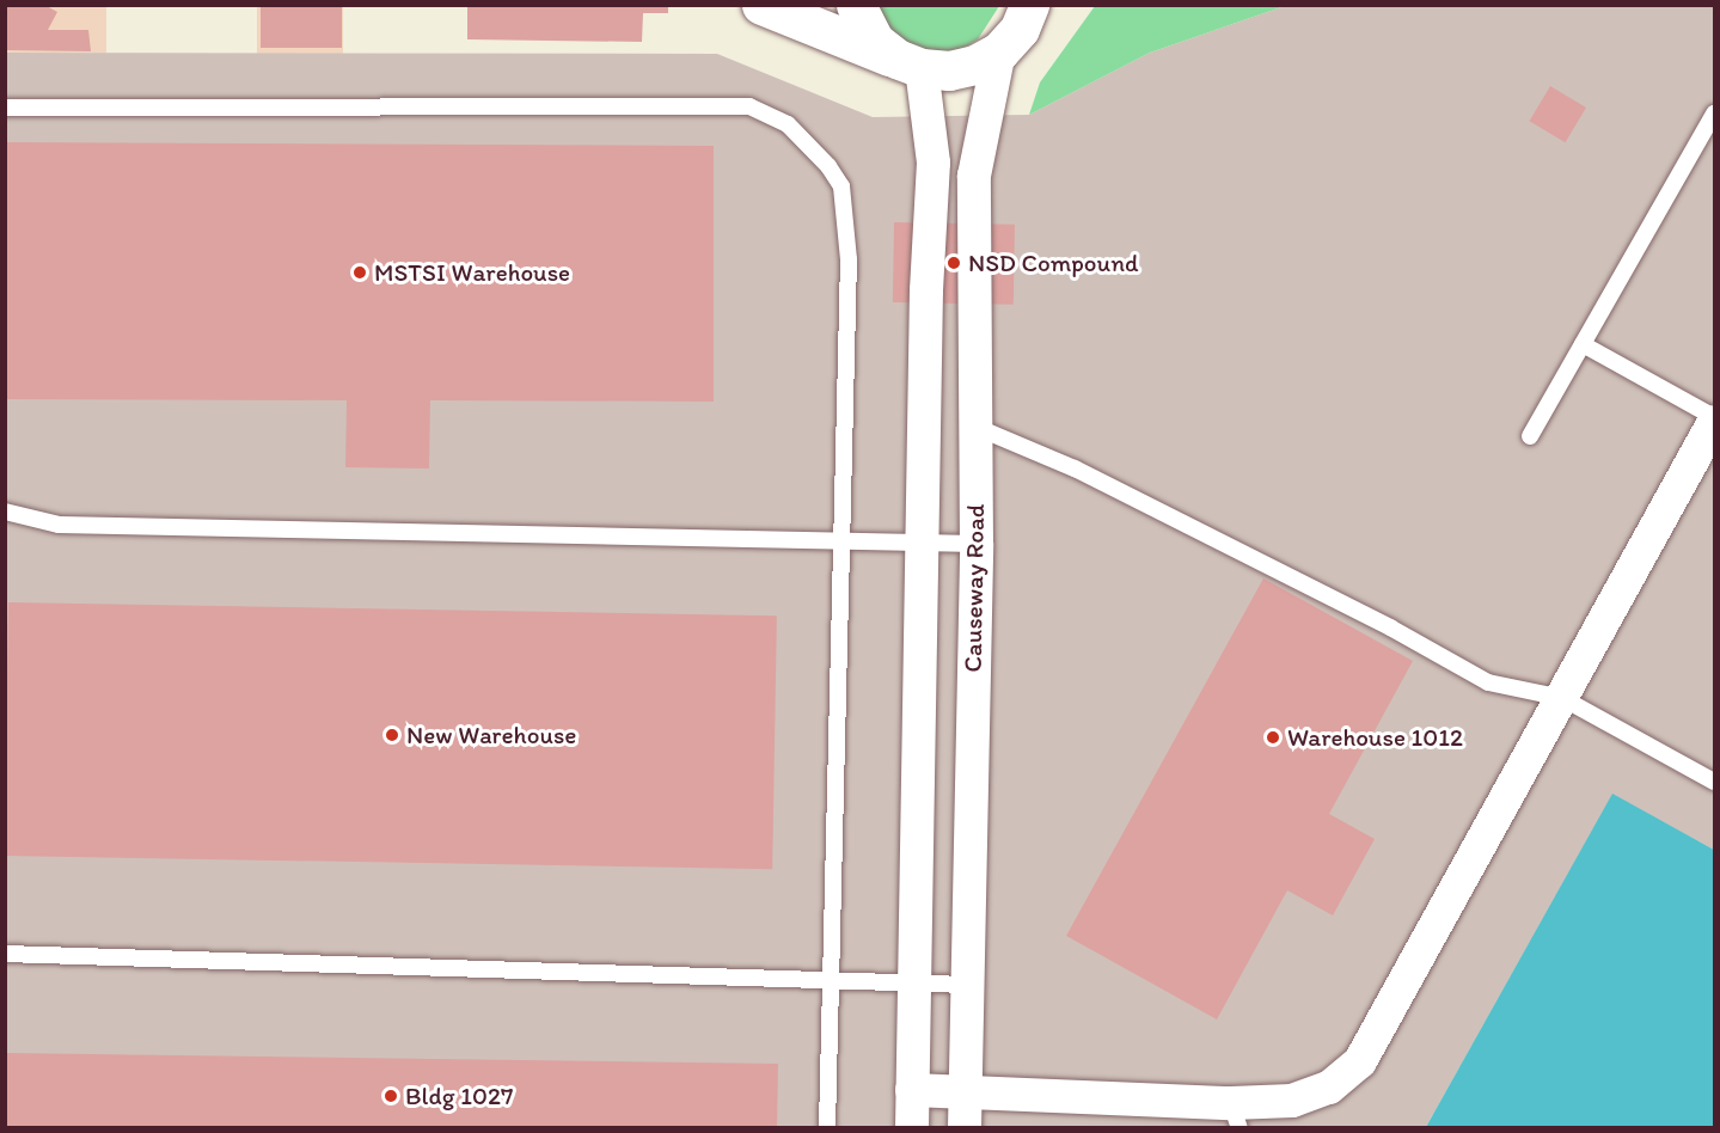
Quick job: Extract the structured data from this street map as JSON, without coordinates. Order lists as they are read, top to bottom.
{
  "streets": {
    "street": ["Causeway Road"]
  },
  "places": [
    "NSD Compound",
    "MSTSI Warehouse",
    "New Warehouse",
    "Warehouse 1012",
    "Bldg 1027"
  ]
}
